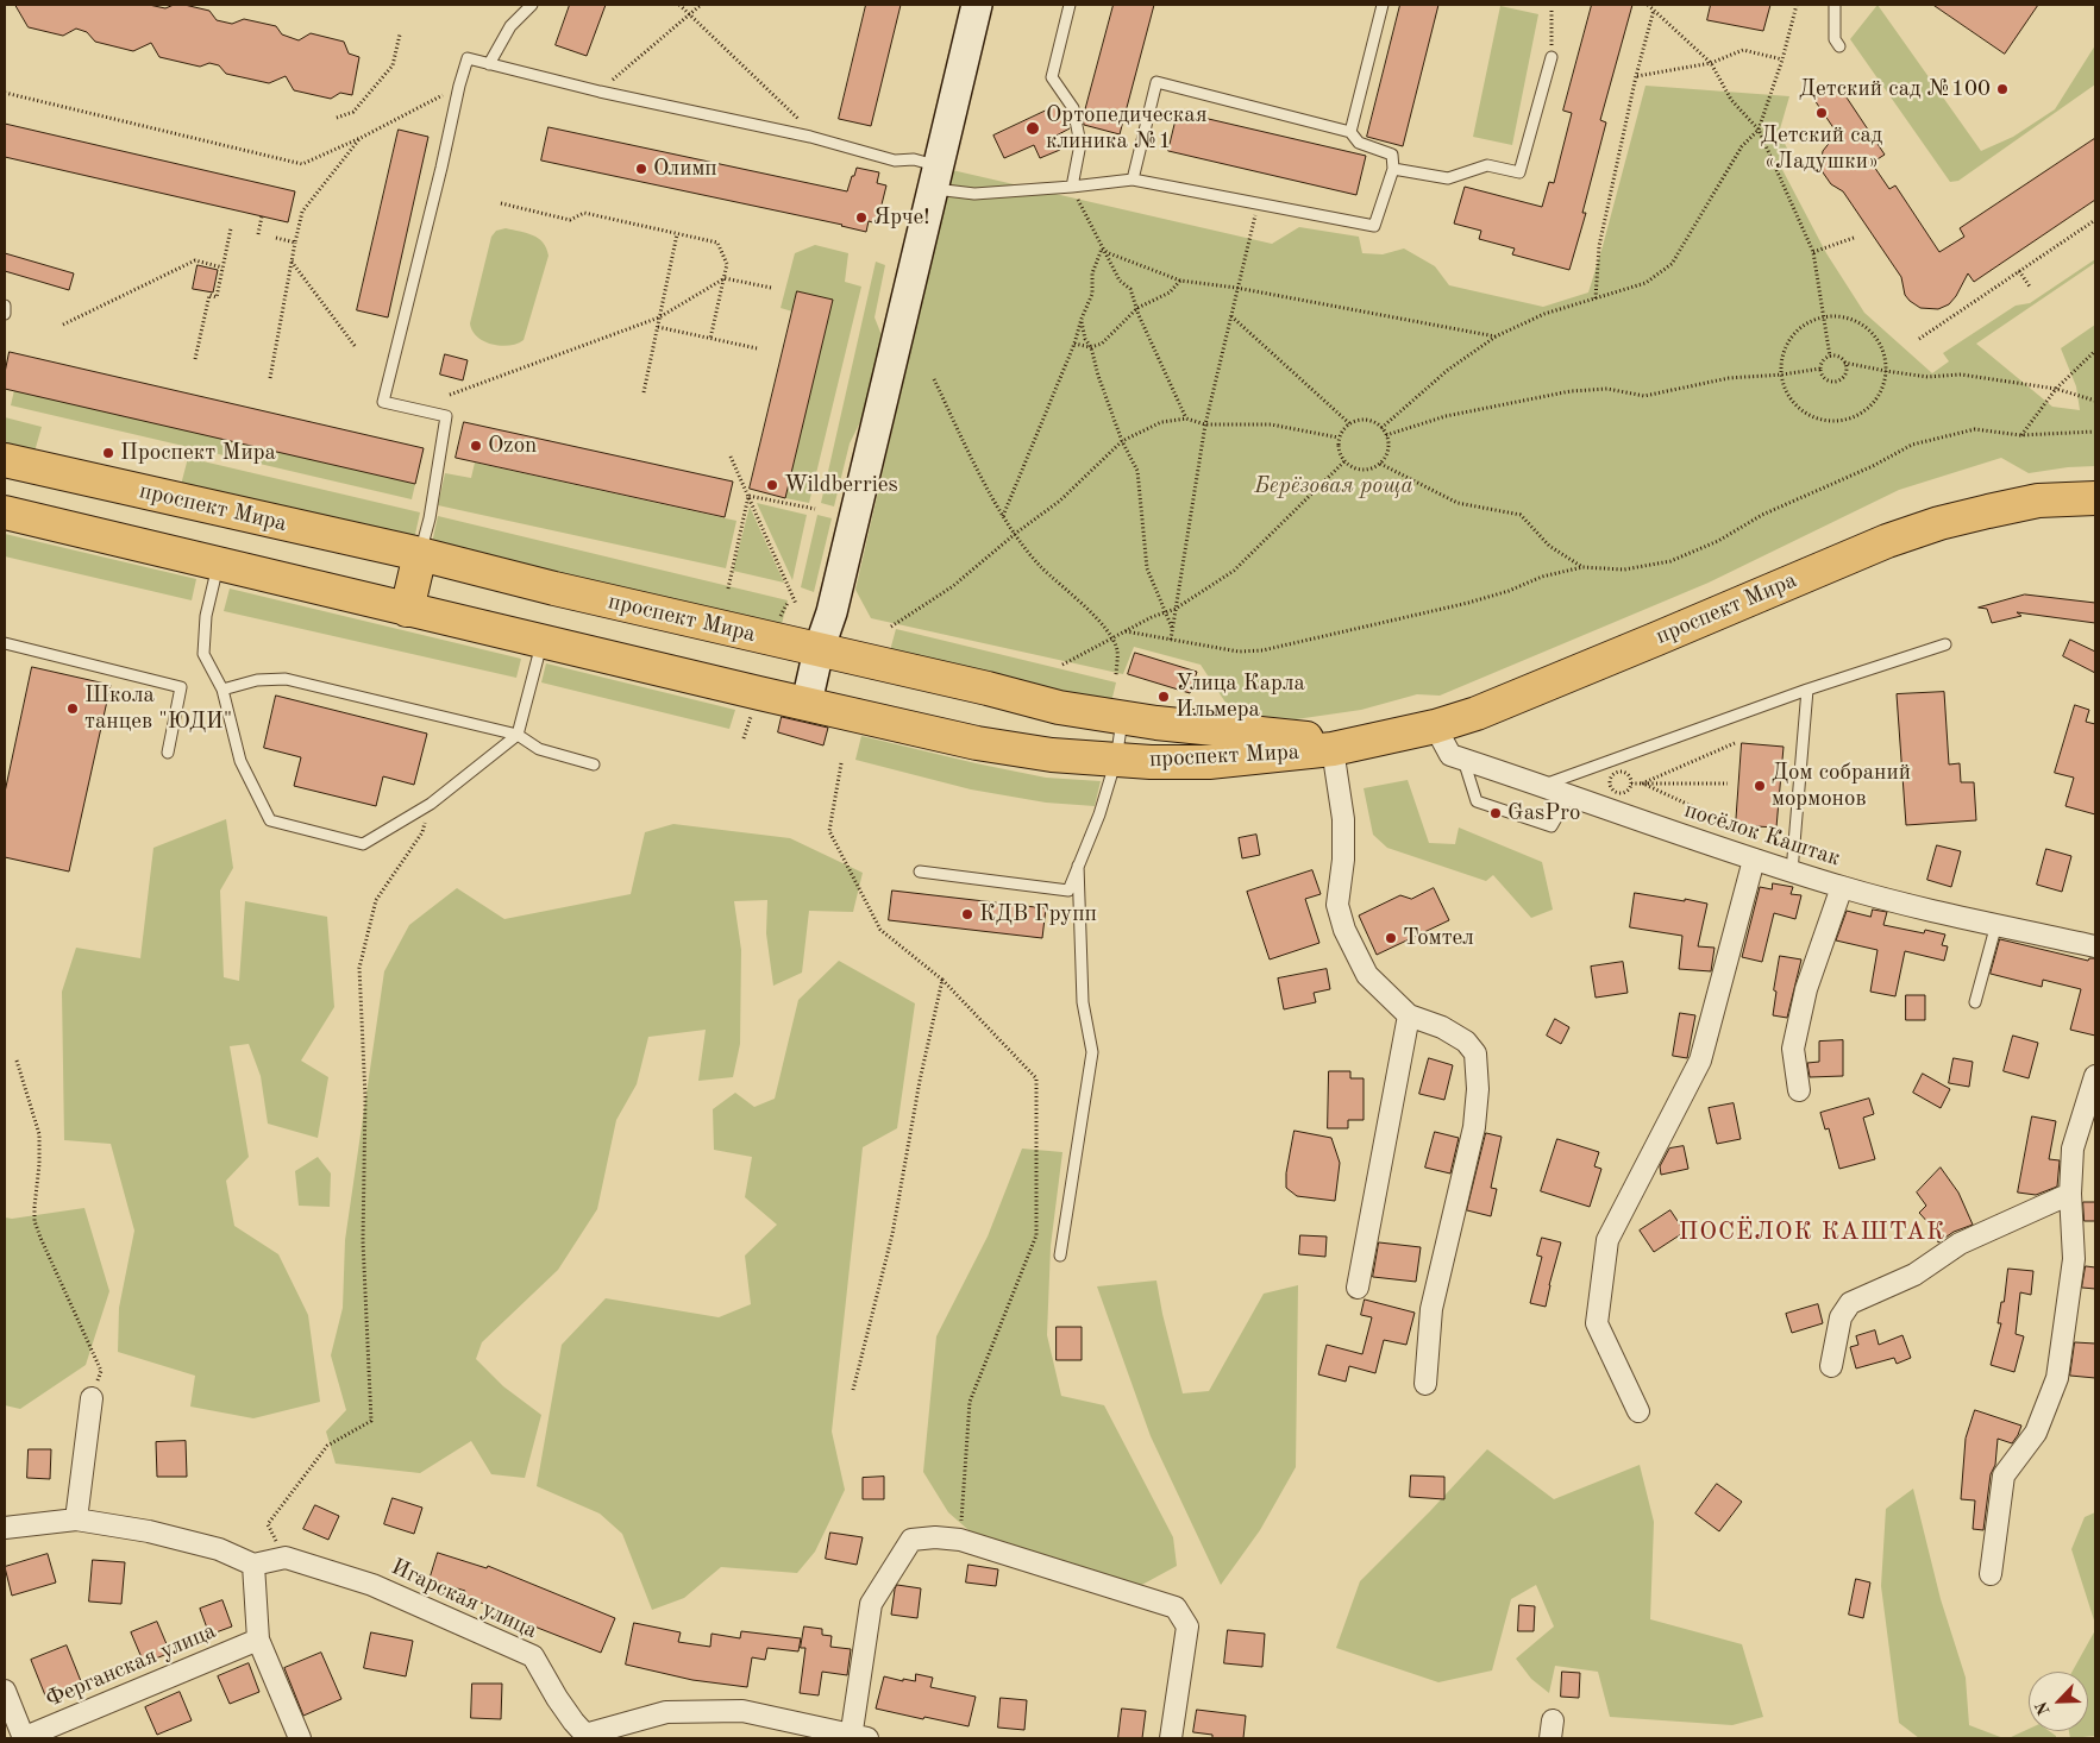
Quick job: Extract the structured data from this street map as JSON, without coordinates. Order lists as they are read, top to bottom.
{
  "streets": {
    "main road": ["проспект Мира"],
    "street": ["посёлок Каштак", "Игарская улица", "Ферганская улица"]
  },
  "crossings": [
    ["проспект Мира", "посёлок Каштак"]
  ],
  "districts": ["ПОСЁЛОК КАШТАК"],
  "parks": ["Берёзовая роща"],
  "places": [
    "Детский сад №100",
    "Детский сад «Ладушки»",
    "Ортопедическая клиника №1",
    "Олимп",
    "Ярче!",
    "Ozon",
    "Проспект Мира",
    "Wildberries",
    "Улица Карла Ильмера",
    "Школа танцев \"ЮДИ\"",
    "Дом собраний мормонов",
    "GasPro",
    "КДВ Групп",
    "Томтел"
  ],
  "north": "bottom left"
}
